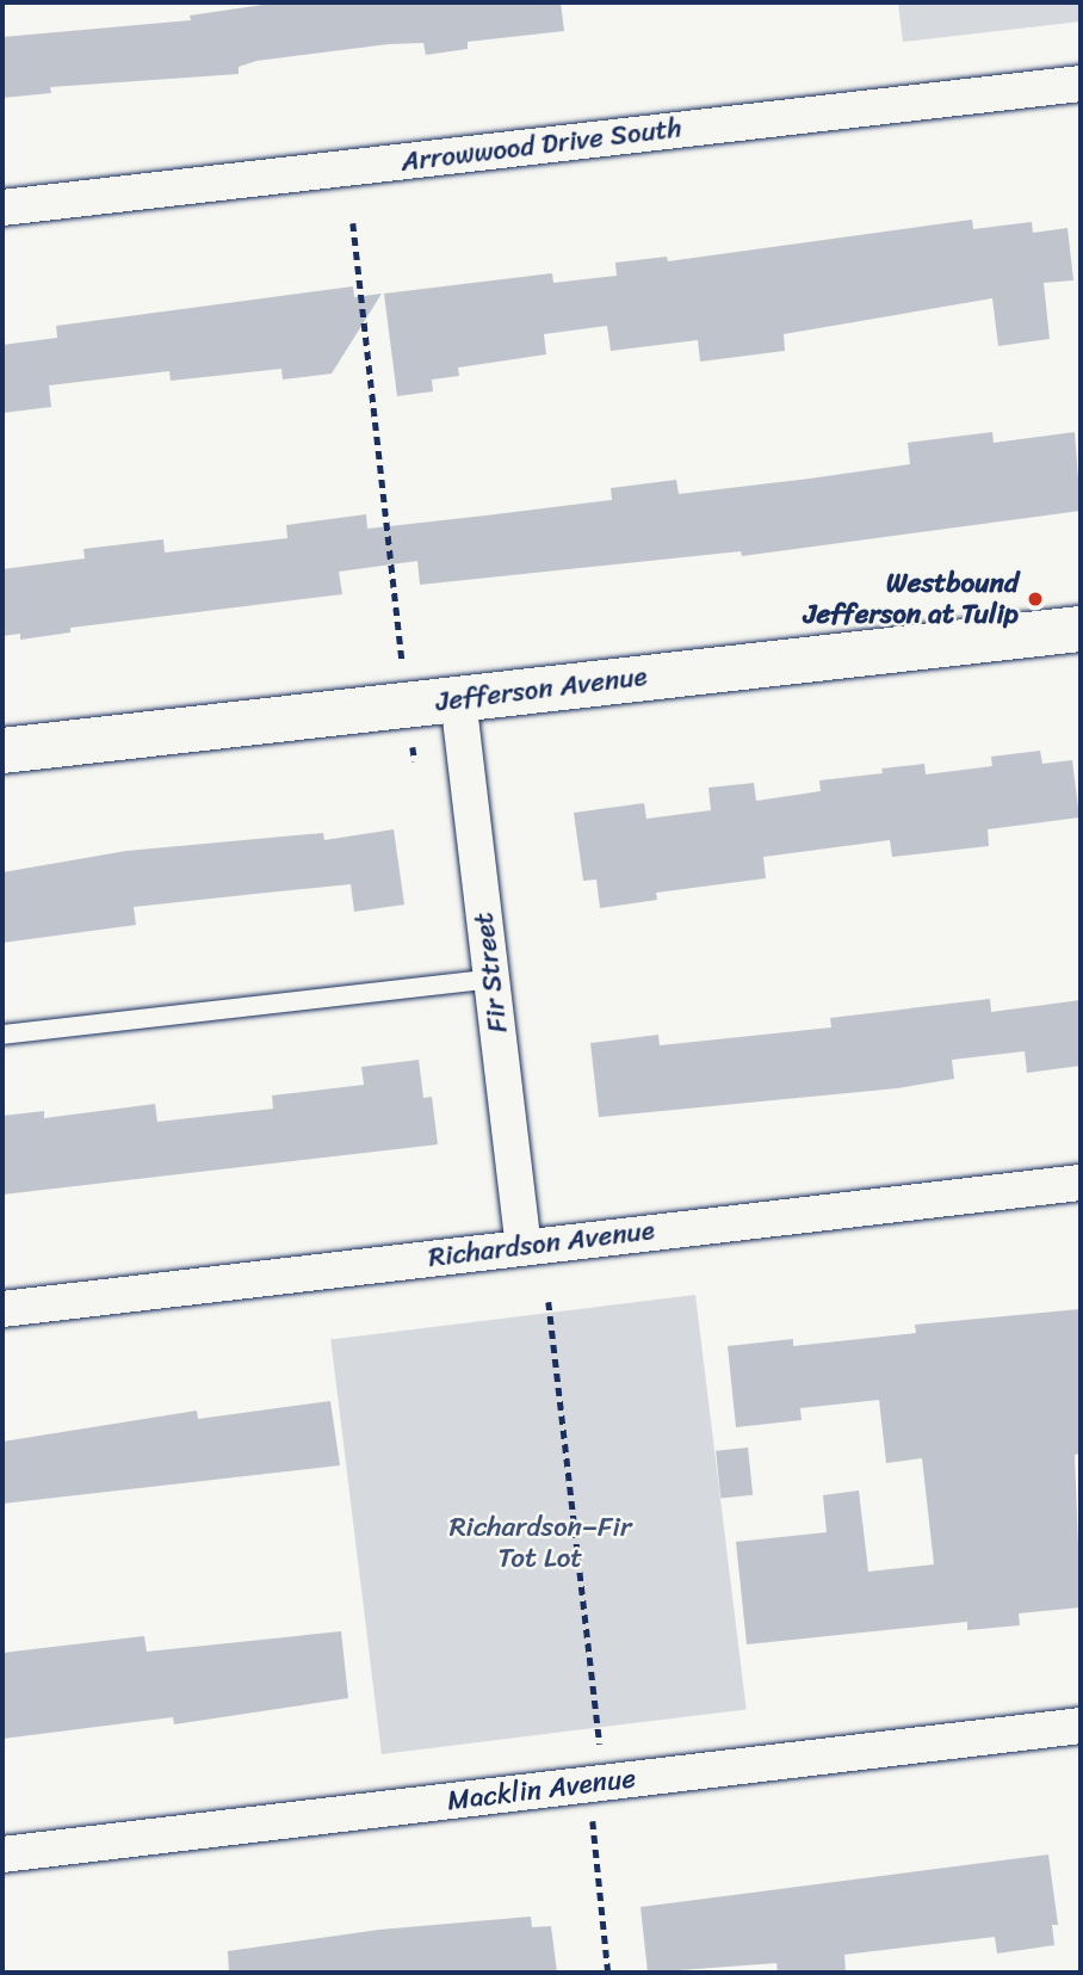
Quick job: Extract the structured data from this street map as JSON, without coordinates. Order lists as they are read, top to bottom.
{
  "streets": {
    "street": [
      "Arrowwood Drive South",
      "Jefferson Avenue",
      "Fir Street",
      "Richardson Avenue",
      "Macklin Avenue"
    ]
  },
  "crossings": [
    ["Jefferson Avenue", "Fir Street"],
    ["Fir Street", "Richardson Avenue"]
  ],
  "parks": ["Richardson–Fir Tot Lot"],
  "places": ["Westbound Jefferson at Tulip"]
}
